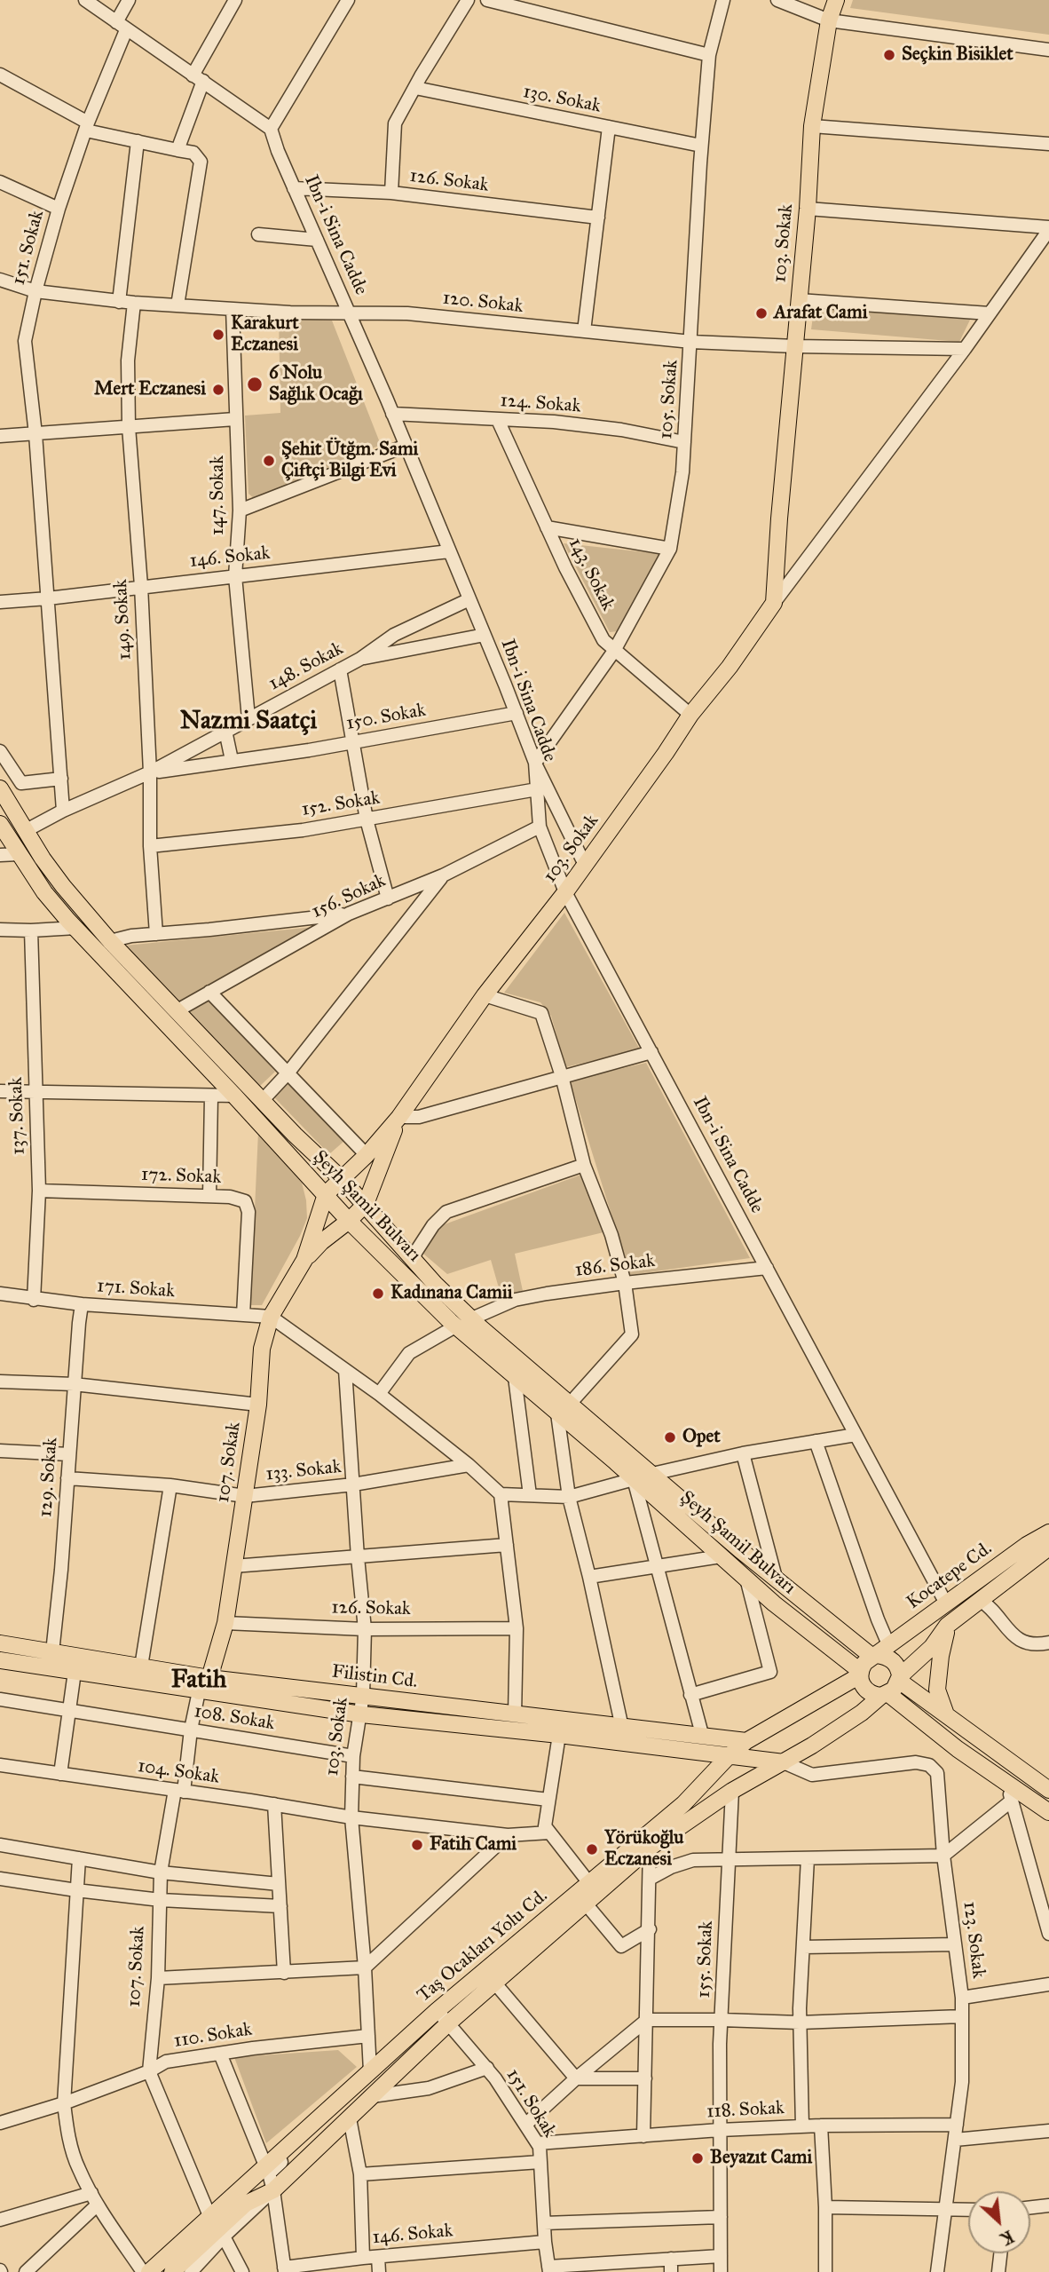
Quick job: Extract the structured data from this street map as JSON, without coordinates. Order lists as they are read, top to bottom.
{
  "streets": {
    "main road": [
      "103. Sokak",
      "Şeyh Şamil Bulvarı",
      "107. Sokak",
      "Kocatepe Cd.",
      "Filistin Cd.",
      "Taş Ocakları Yolu Cd."
    ],
    "street": [
      "130. Sokak",
      "126. Sokak",
      "Ibn-i Sina Cadde",
      "151. Sokak",
      "120. Sokak",
      "105. Sokak",
      "124. Sokak",
      "147. Sokak",
      "146. Sokak",
      "143. Sokak",
      "149. Sokak",
      "148. Sokak",
      "150. Sokak",
      "152. Sokak",
      "156. Sokak",
      "137. Sokak",
      "172. Sokak",
      "186. Sokak",
      "171. Sokak",
      "133. Sokak",
      "129. Sokak",
      "108. Sokak",
      "104. Sokak",
      "123. Sokak",
      "155. Sokak",
      "110. Sokak",
      "118. Sokak"
    ]
  },
  "crossings": [
    ["130. Sokak", "105. Sokak"],
    ["126. Sokak", "Ibn-i Sina Cadde"],
    ["126. Sokak", "103. Sokak"],
    ["126. Sokak", "107. Sokak"],
    ["Ibn-i Sina Cadde", "103. Sokak"],
    ["Ibn-i Sina Cadde", "120. Sokak"],
    ["Ibn-i Sina Cadde", "105. Sokak"],
    ["Ibn-i Sina Cadde", "124. Sokak"],
    ["Ibn-i Sina Cadde", "146. Sokak"],
    ["Ibn-i Sina Cadde", "148. Sokak"],
    ["Ibn-i Sina Cadde", "150. Sokak"],
    ["Ibn-i Sina Cadde", "152. Sokak"],
    ["Ibn-i Sina Cadde", "156. Sokak"],
    ["Ibn-i Sina Cadde", "186. Sokak"],
    ["Ibn-i Sina Cadde", "Kocatepe Cd."],
    ["103. Sokak", "120. Sokak"],
    ["103. Sokak", "143. Sokak"],
    ["103. Sokak", "Şeyh Şamil Bulvarı"],
    ["103. Sokak", "107. Sokak"],
    ["103. Sokak", "133. Sokak"],
    ["103. Sokak", "Filistin Cd."],
    ["103. Sokak", "108. Sokak"],
    ["103. Sokak", "104. Sokak"],
    ["103. Sokak", "Taş Ocakları Yolu Cd."],
    ["103. Sokak", "110. Sokak"],
    ["151. Sokak", "120. Sokak"],
    ["151. Sokak", "146. Sokak"],
    ["151. Sokak", "148. Sokak"],
    ["151. Sokak", "Taş Ocakları Yolu Cd."],
    ["151. Sokak", "118. Sokak"],
    ["120. Sokak", "105. Sokak"],
    ["120. Sokak", "147. Sokak"],
    ["120. Sokak", "149. Sokak"],
    ["105. Sokak", "124. Sokak"],
    ["105. Sokak", "143. Sokak"],
    ["124. Sokak", "143. Sokak"],
    ["147. Sokak", "146. Sokak"],
    ["147. Sokak", "148. Sokak"],
    ["146. Sokak", "149. Sokak"],
    ["149. Sokak", "148. Sokak"],
    ["149. Sokak", "150. Sokak"],
    ["149. Sokak", "152. Sokak"],
    ["148. Sokak", "150. Sokak"],
    ["148. Sokak", "Şeyh Şamil Bulvarı"],
    ["156. Sokak", "Şeyh Şamil Bulvarı"],
    ["137. Sokak", "172. Sokak"],
    ["137. Sokak", "171. Sokak"],
    ["172. Sokak", "171. Sokak"],
    ["Şeyh Şamil Bulvarı", "186. Sokak"],
    ["Şeyh Şamil Bulvarı", "Kocatepe Cd."],
    ["Şeyh Şamil Bulvarı", "Taş Ocakları Yolu Cd."],
    ["171. Sokak", "107. Sokak"],
    ["171. Sokak", "129. Sokak"],
    ["107. Sokak", "133. Sokak"],
    ["107. Sokak", "Filistin Cd."],
    ["107. Sokak", "108. Sokak"],
    ["107. Sokak", "104. Sokak"],
    ["107. Sokak", "110. Sokak"],
    ["133. Sokak", "129. Sokak"],
    ["129. Sokak", "Filistin Cd."],
    ["Kocatepe Cd.", "Taş Ocakları Yolu Cd."],
    ["Filistin Cd.", "123. Sokak"],
    ["Filistin Cd.", "Taş Ocakları Yolu Cd."],
    ["123. Sokak", "Taş Ocakları Yolu Cd."],
    ["123. Sokak", "118. Sokak"],
    ["Taş Ocakları Yolu Cd.", "155. Sokak"],
    ["155. Sokak", "118. Sokak"]
  ],
  "districts": ["Nazmi Saatçi", "Fatih"],
  "places": [
    "Seçkin Bisiklet",
    "Arafat Cami",
    "Karakurt Eczanesi",
    "6 Nolu Sağlık Ocağı",
    "Mert Eczanesi",
    "Şehit Ütğm. Sami Çiftçi Bilgi Evi",
    "Kadınana Camii",
    "Opet",
    "Fatih Cami",
    "Yörükoğlu Eczanesi",
    "Beyazıt Cami"
  ],
  "north": "bottom right"
}
